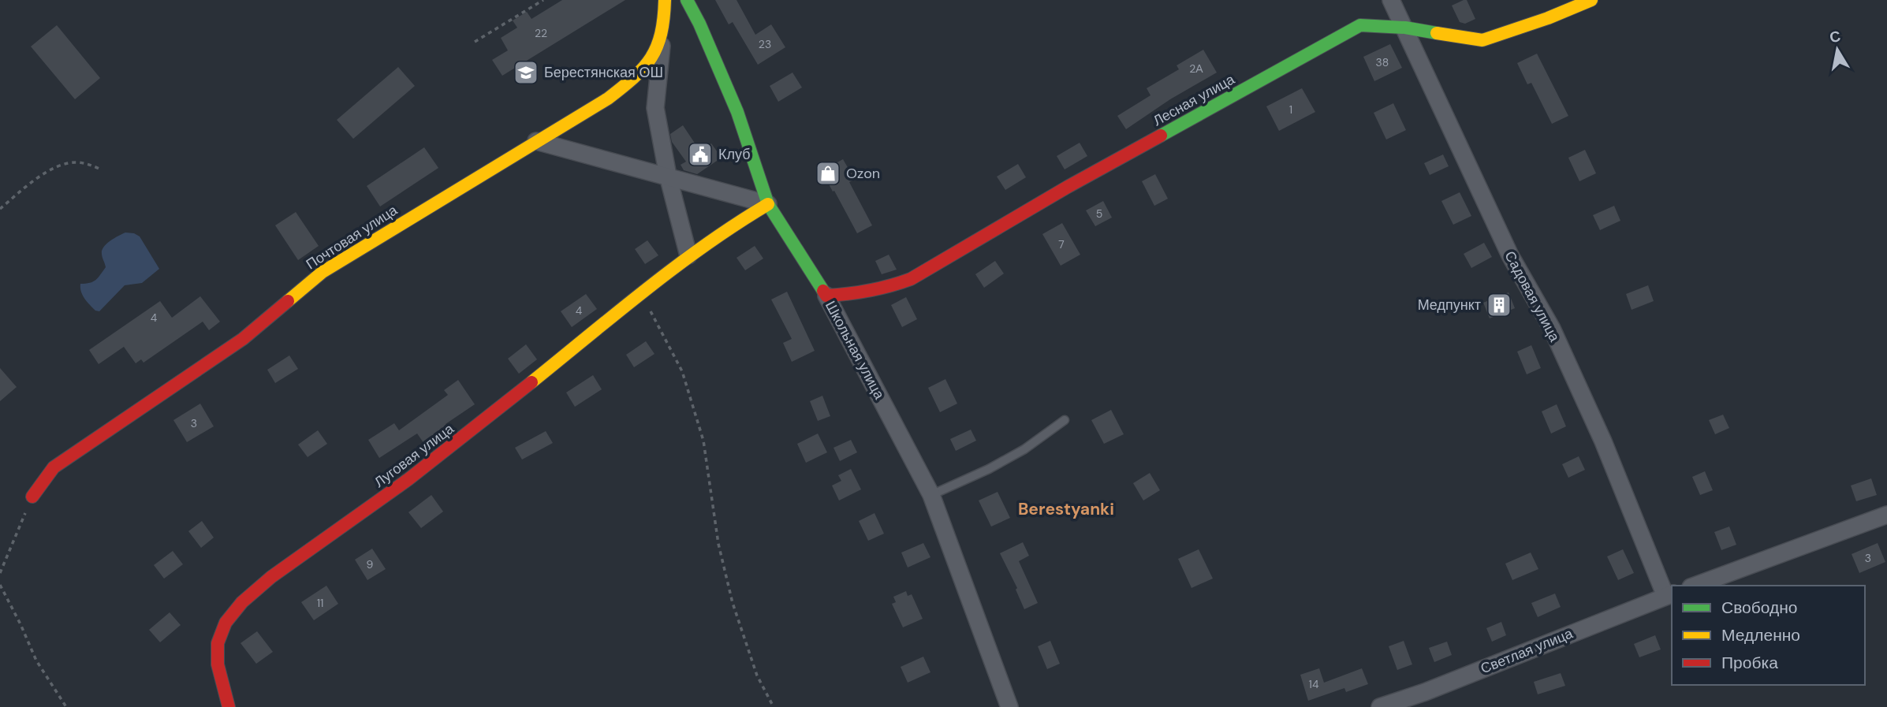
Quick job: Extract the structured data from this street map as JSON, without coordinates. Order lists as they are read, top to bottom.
{
  "streets": {
    "street": [
      "Лесная улица",
      "Почтовая улица",
      "Садовая улица",
      "Школьная улица",
      "Луговая улица",
      "Светлая улица"
    ]
  },
  "crossings": [
    ["Лесная улица", "Садовая улица"],
    ["Лесная улица", "Школьная улица"],
    ["Садовая улица", "Светлая улица"],
    ["Школьная улица", "Луговая улица"]
  ],
  "districts": ["Berestyanki"],
  "places": {
    "school or university": ["Берестянская ОШ"],
    "public building": ["Клуб"],
    "shop": ["Ozon"],
    "building": ["Медпункт"]
  },
  "house_numbers": [
    "22",
    "23",
    "38",
    "2А",
    "1",
    "5",
    "7",
    "4",
    "4",
    "3",
    "3",
    "9",
    "11",
    "14"
  ],
  "legend": ["Свободно", "Медленно", "Пробка"],
  "north": "top"
}
